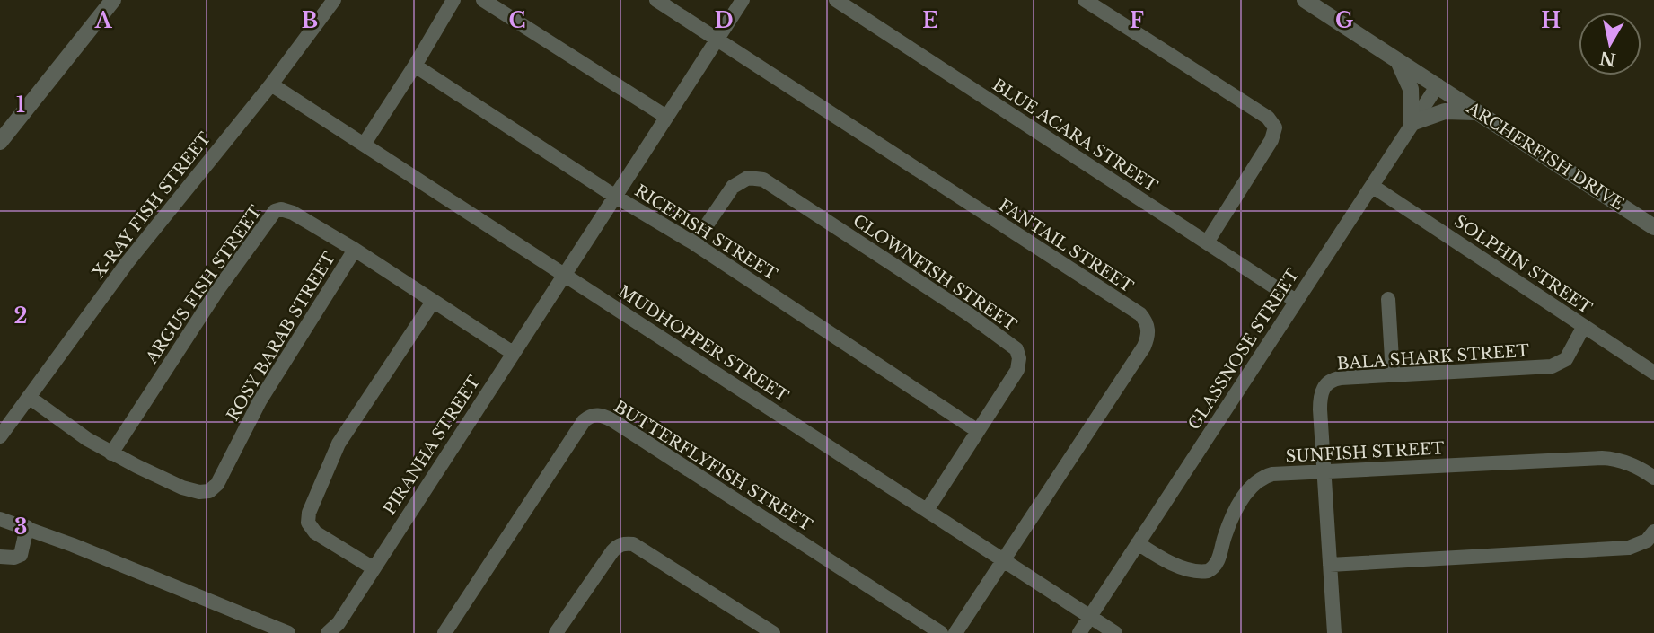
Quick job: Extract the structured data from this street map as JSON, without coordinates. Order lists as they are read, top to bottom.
{
  "streets": {
    "street": [
      "BLUE ACARA STREET",
      "ARCHERFISH DRIVE",
      "X-RAY FISH STREET",
      "RICEFISH STREET",
      "FANTAIL STREET",
      "SOLPHIN STREET",
      "CLOWNFISH STREET",
      "ARGUS FISH STREET",
      "ROSY BARAB STREET",
      "MUDHOPPER STREET",
      "GLASSNOSE STREET",
      "BALA SHARK STREET",
      "PIRANHA STREET",
      "SUNFISH STREET",
      "BUTTERFLYFISH STREET"
    ]
  },
  "crossings": [
    ["BLUE ACARA STREET", "GLASSNOSE STREET"],
    ["ARCHERFISH DRIVE", "GLASSNOSE STREET"],
    ["X-RAY FISH STREET", "ROSY BARAB STREET"],
    ["X-RAY FISH STREET", "MUDHOPPER STREET"],
    ["RICEFISH STREET", "CLOWNFISH STREET"],
    ["FANTAIL STREET", "MUDHOPPER STREET"],
    ["SOLPHIN STREET", "GLASSNOSE STREET"],
    ["SOLPHIN STREET", "BALA SHARK STREET"],
    ["CLOWNFISH STREET", "MUDHOPPER STREET"],
    ["ARGUS FISH STREET", "ROSY BARAB STREET"],
    ["ARGUS FISH STREET", "PIRANHA STREET"],
    ["MUDHOPPER STREET", "GLASSNOSE STREET"],
    ["MUDHOPPER STREET", "PIRANHA STREET"],
    ["GLASSNOSE STREET", "SUNFISH STREET"],
    ["BALA SHARK STREET", "SUNFISH STREET"]
  ],
  "north": "bottom",
  "grid": {
    "columns": [
      "A",
      "B",
      "C",
      "D",
      "E",
      "F",
      "G",
      "H"
    ],
    "rows": ["1", "2", "3"]
  }
}
